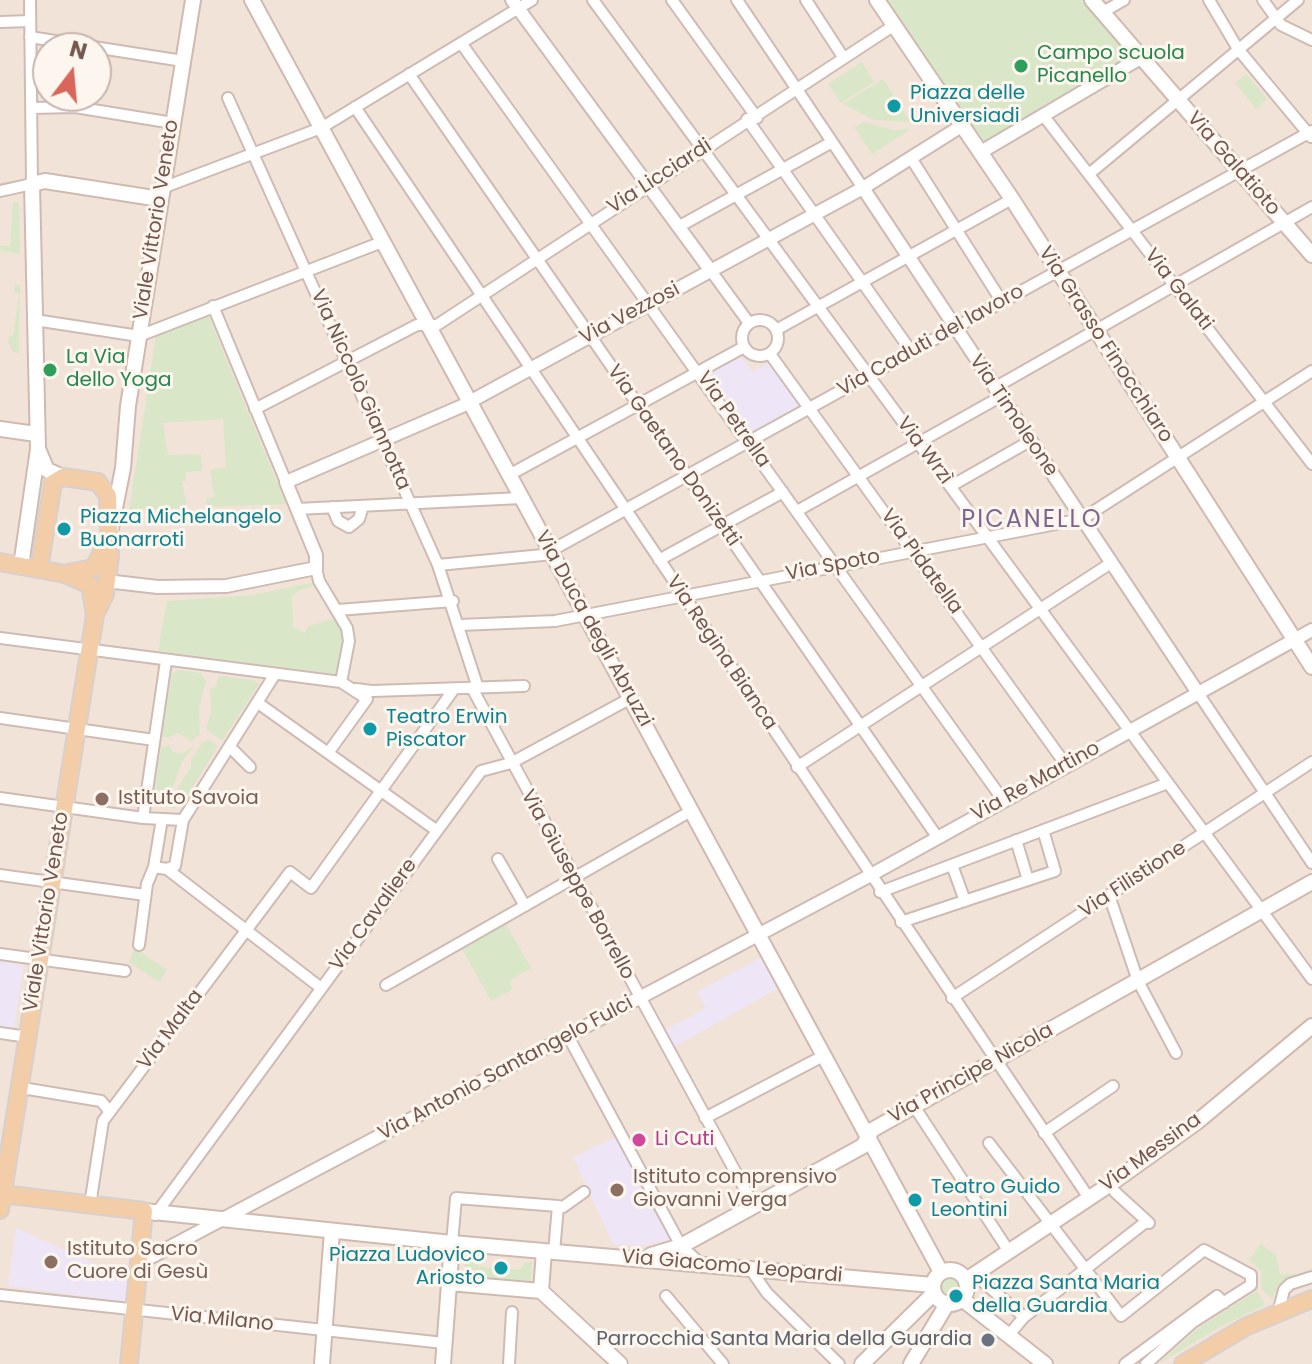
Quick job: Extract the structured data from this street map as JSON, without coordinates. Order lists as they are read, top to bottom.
{
  "streets": {
    "main road": [
      "Via Galatioto",
      "Viale Vittorio Veneto",
      "Via Grasso Finocchiaro",
      "Via Duca degli Abruzzi",
      "Via Principe Nicola",
      "Via Messina",
      "Via Giacomo Leopardi"
    ],
    "street": [
      "Via Licciardi",
      "Via Galati",
      "Via Vezzosi",
      "Via Caduti del lavoro",
      "Via Niccolò Giannotta",
      "Via Timoleone",
      "Via Petrella",
      "Via Wrzì",
      "Via Gaetano Donizetti",
      "Via Pidatella",
      "Via Spoto",
      "Via Regina Bianca",
      "Via Re Martino",
      "Via Filistione",
      "Via Giuseppe Borrello",
      "Via Cavaliere",
      "Via Malta",
      "Via Antonio Santangelo Fulci",
      "Via Milano"
    ]
  },
  "crossings": [
    ["Via Galatioto", "Via Caduti del lavoro"],
    ["Via Licciardi", "Via Grasso Finocchiaro"],
    ["Via Licciardi", "Via Niccolò Giannotta"],
    ["Via Licciardi", "Via Timoleone"],
    ["Via Licciardi", "Via Petrella"],
    ["Via Licciardi", "Via Wrzì"],
    ["Via Licciardi", "Via Gaetano Donizetti"],
    ["Via Licciardi", "Via Duca degli Abruzzi"],
    ["Via Licciardi", "Via Regina Bianca"],
    ["Via Galati", "Via Caduti del lavoro"],
    ["Via Vezzosi", "Via Grasso Finocchiaro"],
    ["Via Vezzosi", "Via Niccolò Giannotta"],
    ["Via Vezzosi", "Via Timoleone"],
    ["Via Vezzosi", "Via Petrella"],
    ["Via Vezzosi", "Via Wrzì"],
    ["Via Vezzosi", "Via Gaetano Donizetti"],
    ["Via Vezzosi", "Via Duca degli Abruzzi"],
    ["Via Vezzosi", "Via Regina Bianca"],
    ["Via Caduti del lavoro", "Via Grasso Finocchiaro"],
    ["Via Caduti del lavoro", "Via Timoleone"],
    ["Via Caduti del lavoro", "Via Petrella"],
    ["Via Caduti del lavoro", "Via Wrzì"],
    ["Via Caduti del lavoro", "Via Gaetano Donizetti"],
    ["Via Caduti del lavoro", "Via Pidatella"],
    ["Via Caduti del lavoro", "Via Duca degli Abruzzi"],
    ["Via Caduti del lavoro", "Via Regina Bianca"],
    ["Via Grasso Finocchiaro", "Via Re Martino"],
    ["Via Niccolò Giannotta", "Via Spoto"],
    ["Via Niccolò Giannotta", "Via Giuseppe Borrello"],
    ["Via Timoleone", "Via Spoto"],
    ["Via Timoleone", "Via Re Martino"],
    ["Via Timoleone", "Via Filistione"],
    ["Via Petrella", "Via Spoto"],
    ["Via Petrella", "Via Re Martino"],
    ["Via Wrzì", "Via Spoto"],
    ["Via Wrzì", "Via Re Martino"],
    ["Via Wrzì", "Via Filistione"],
    ["Via Wrzì", "Via Principe Nicola"],
    ["Via Gaetano Donizetti", "Via Spoto"],
    ["Via Gaetano Donizetti", "Via Re Martino"],
    ["Via Pidatella", "Via Spoto"],
    ["Via Pidatella", "Via Re Martino"],
    ["Via Spoto", "Via Duca degli Abruzzi"],
    ["Via Spoto", "Via Regina Bianca"],
    ["Via Duca degli Abruzzi", "Via Re Martino"],
    ["Via Duca degli Abruzzi", "Via Cavaliere"],
    ["Via Duca degli Abruzzi", "Via Antonio Santangelo Fulci"],
    ["Via Duca degli Abruzzi", "Via Principe Nicola"],
    ["Via Duca degli Abruzzi", "Via Giacomo Leopardi"],
    ["Via Regina Bianca", "Via Re Martino"],
    ["Via Regina Bianca", "Via Filistione"],
    ["Via Regina Bianca", "Via Principe Nicola"],
    ["Via Regina Bianca", "Via Messina"],
    ["Via Re Martino", "Via Antonio Santangelo Fulci"],
    ["Via Giuseppe Borrello", "Via Cavaliere"],
    ["Via Giuseppe Borrello", "Via Antonio Santangelo Fulci"],
    ["Via Giuseppe Borrello", "Via Principe Nicola"],
    ["Via Principe Nicola", "Via Giacomo Leopardi"],
    ["Via Messina", "Via Giacomo Leopardi"]
  ],
  "districts": ["PICANELLO"],
  "places": [
    "Campo scuola Picanello",
    "Piazza delle Universiadi",
    "La Via dello Yoga",
    "Piazza Michelangelo Buonarroti",
    "Teatro Erwin Piscator",
    "Istituto Savoia",
    "Li Cuti",
    "Istituto comprensivo Giovanni Verga",
    "Teatro Guido Leontini",
    "Istituto Sacro Cuore di Gesù",
    "Piazza Ludovico Ariosto",
    "Piazza Santa Maria della Guardia",
    "Parrocchia Santa Maria della Guardia"
  ],
  "north": "top"
}
